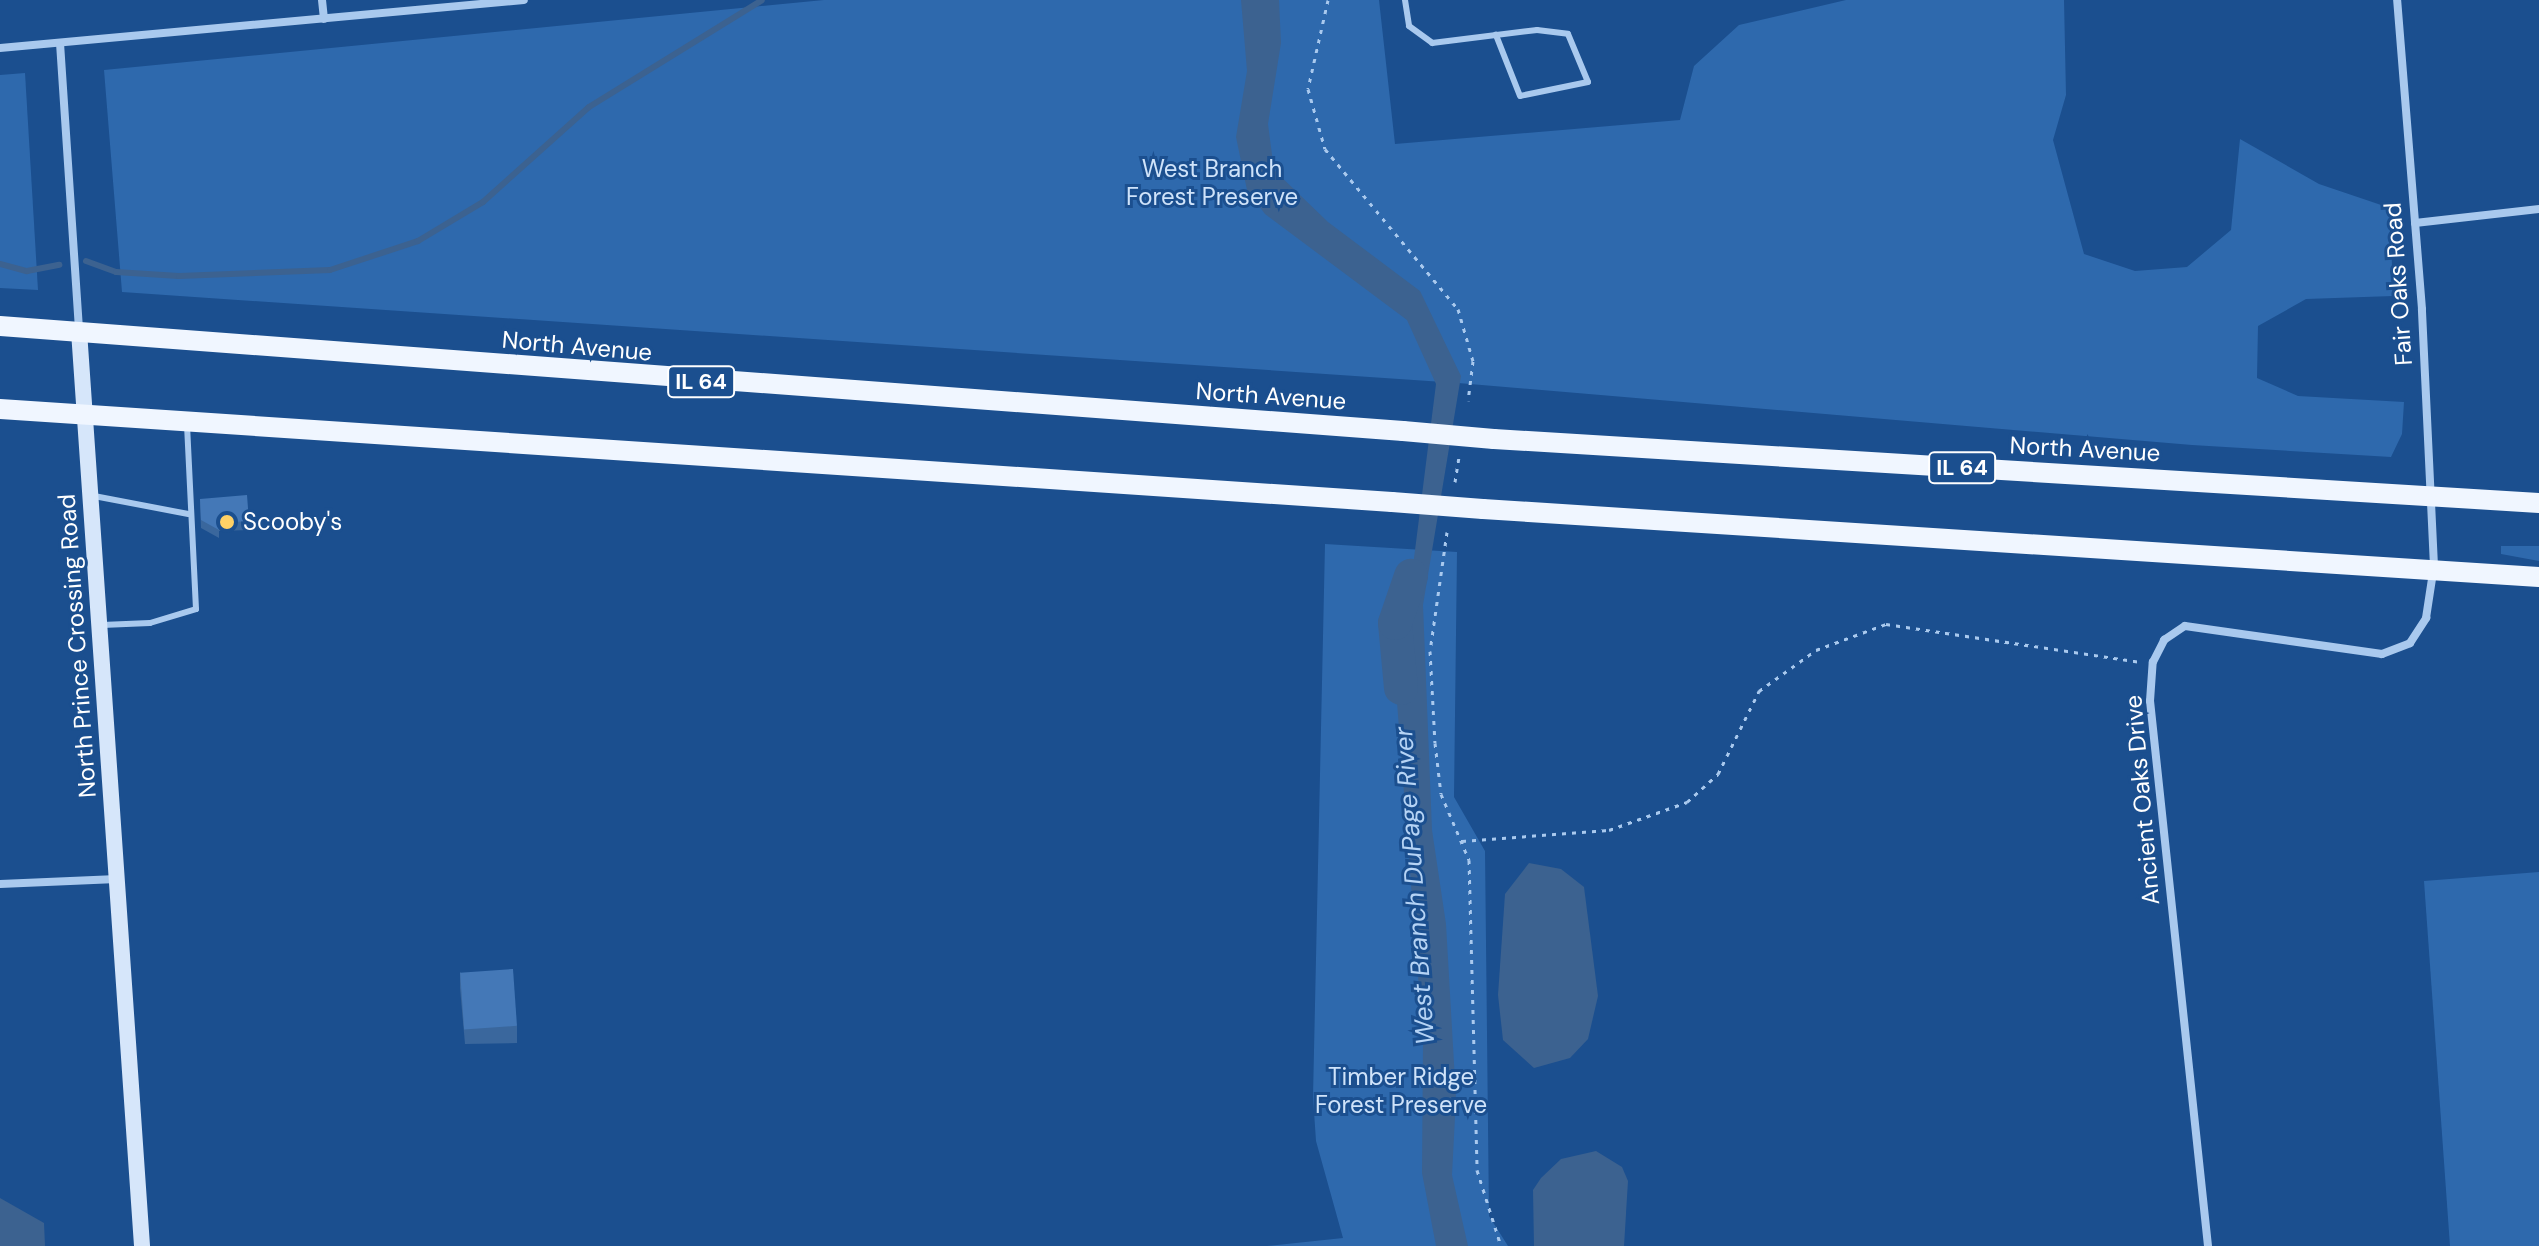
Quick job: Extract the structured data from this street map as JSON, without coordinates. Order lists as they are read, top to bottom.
{
  "streets": {
    "main road": ["North Avenue", "IL 64"],
    "street": ["Fair Oaks Road", "North Prince Crossing Road", "Ancient Oaks Drive"]
  },
  "crossings": [
    ["Fair Oaks Road", "North Avenue"],
    ["Fair Oaks Road", "Ancient Oaks Drive"],
    ["North Avenue", "North Prince Crossing Road"]
  ],
  "water": ["West Branch DuPage River"],
  "parks": ["West Branch Forest Preserve", "Timber Ridge Forest Preserve"],
  "places": ["Scooby's"]
}
